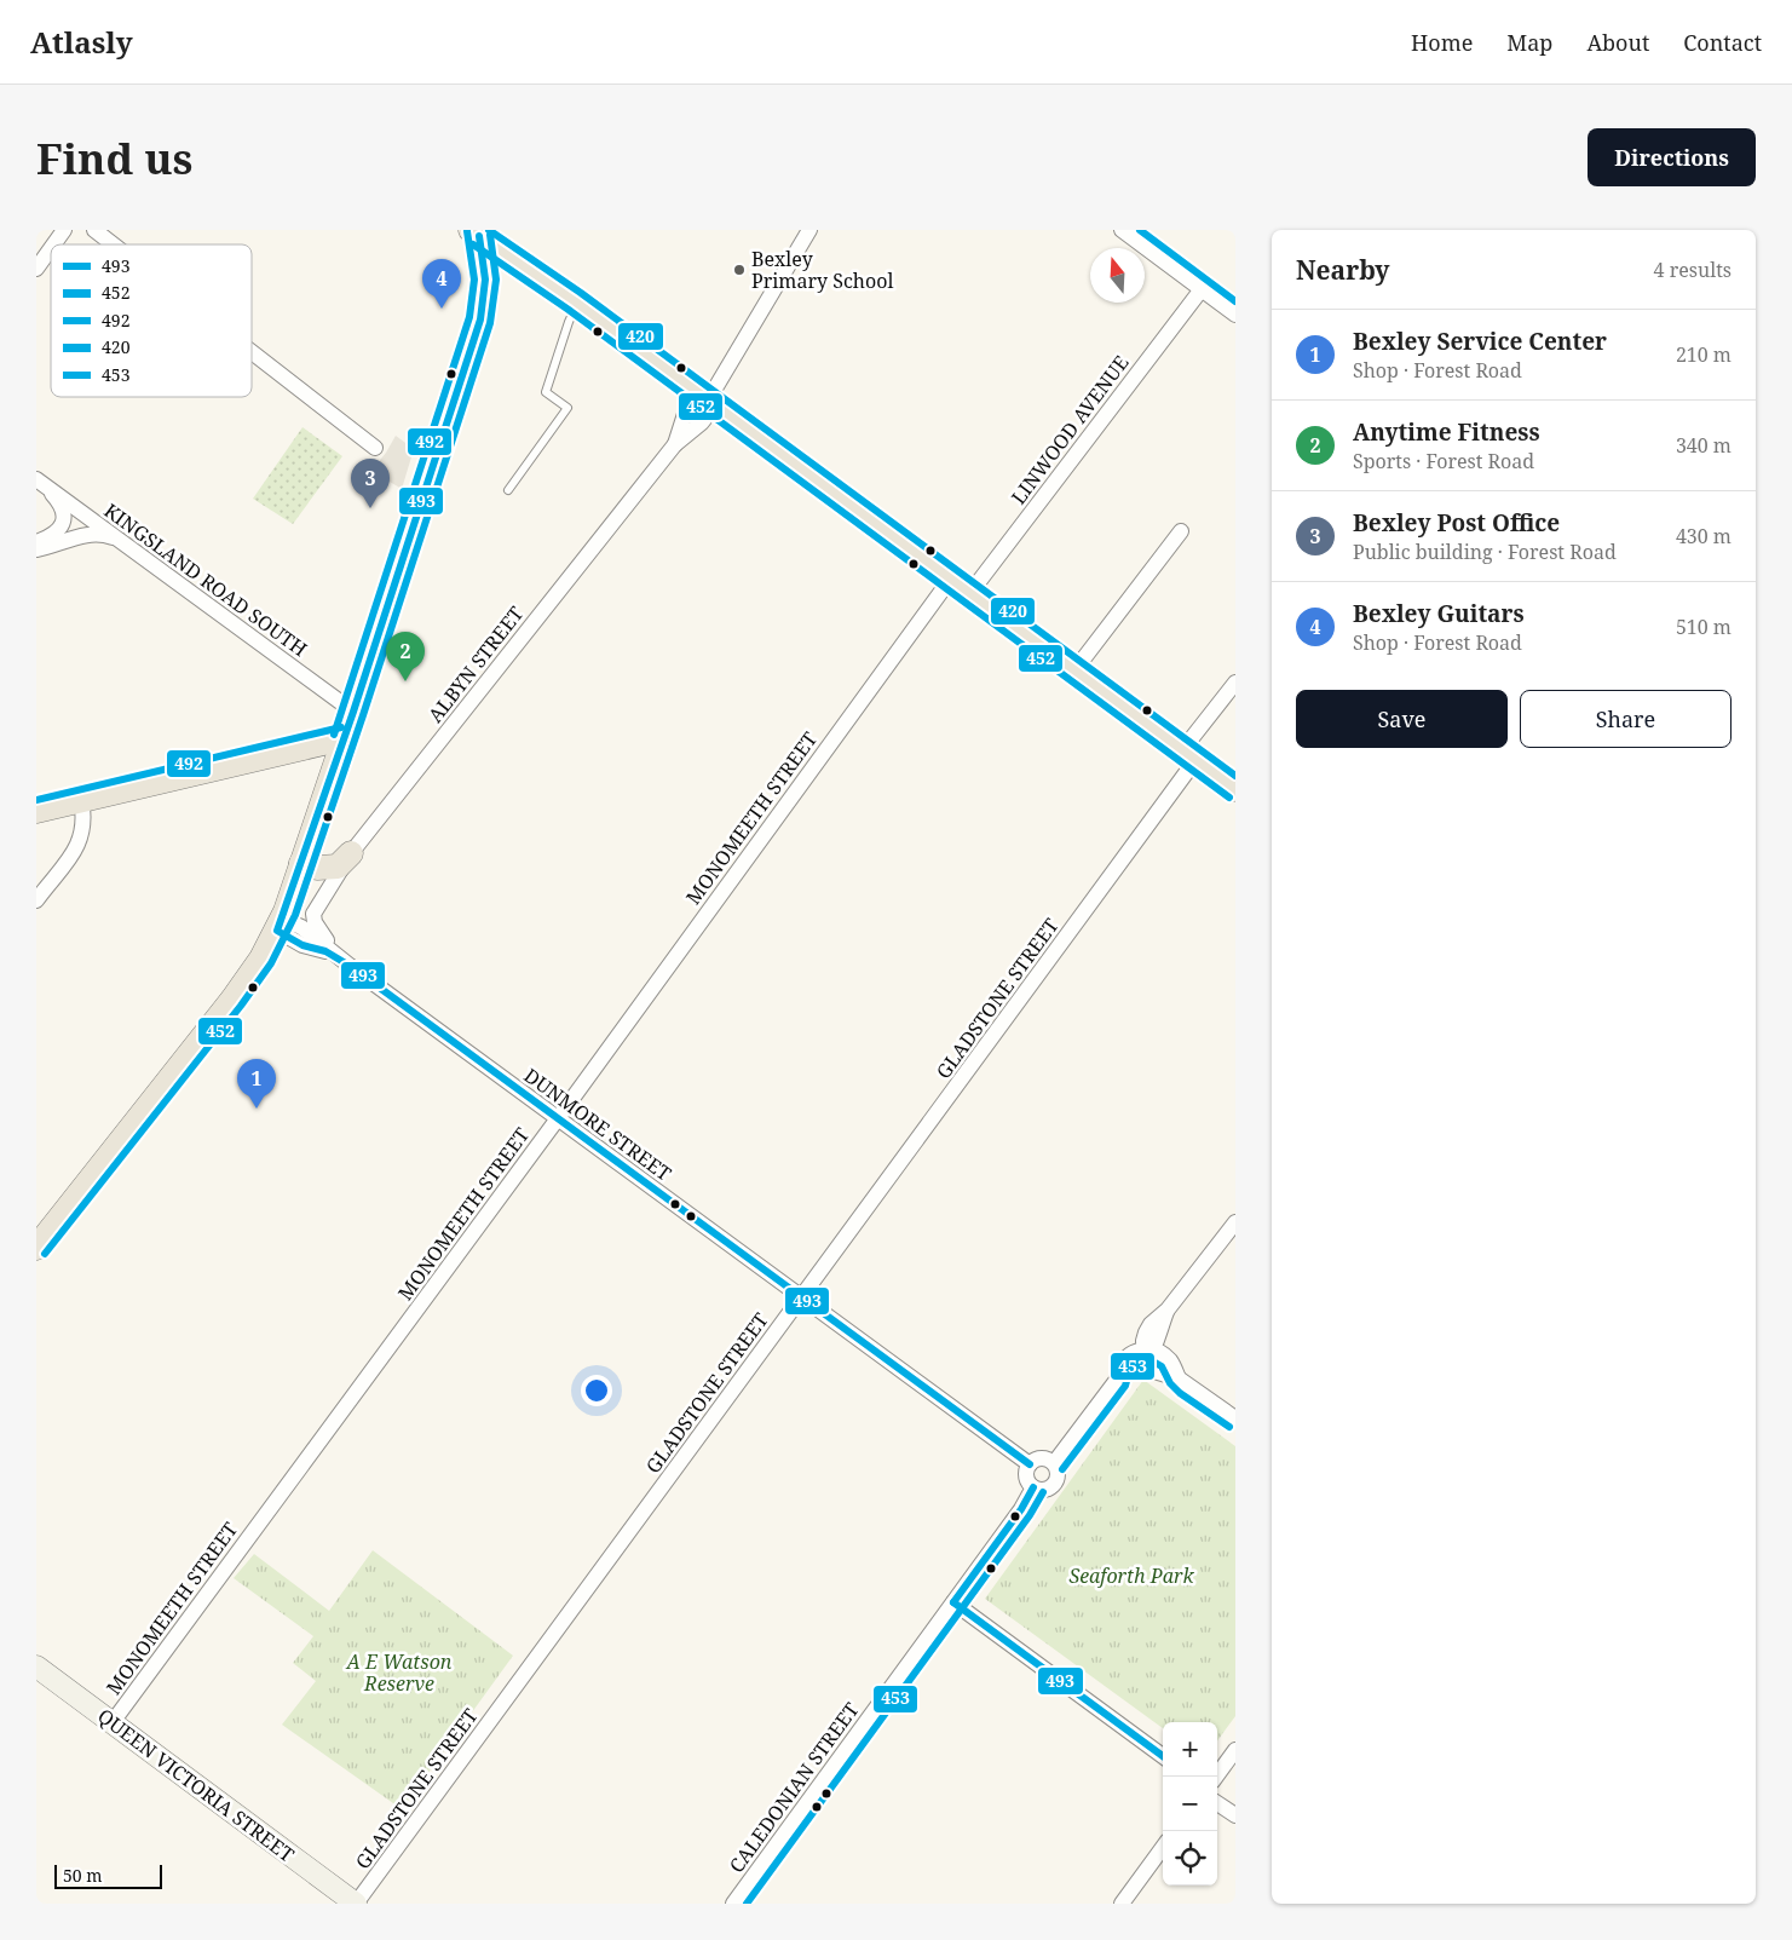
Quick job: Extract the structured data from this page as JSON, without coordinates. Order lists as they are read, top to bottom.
{
  "streets": {
    "main road": ["QUEEN VICTORIA STREET"],
    "street": [
      "LINWOOD AVENUE",
      "KINGSLAND ROAD SOUTH",
      "ALBYN STREET",
      "MONOMEETH STREET",
      "GLADSTONE STREET",
      "DUNMORE STREET",
      "CALEDONIAN STREET"
    ]
  },
  "crossings": [
    ["ALBYN STREET", "DUNMORE STREET"],
    ["MONOMEETH STREET", "DUNMORE STREET"],
    ["MONOMEETH STREET", "QUEEN VICTORIA STREET"],
    ["GLADSTONE STREET", "DUNMORE STREET"],
    ["GLADSTONE STREET", "QUEEN VICTORIA STREET"],
    ["DUNMORE STREET", "CALEDONIAN STREET"]
  ],
  "parks": ["Seaforth Park", "A E Watson Reserve"],
  "places": ["Bexley Primary School"],
  "lines": [
    "transit line 492",
    "transit line 420",
    "transit line 452",
    "transit line 493",
    "transit line 453"
  ],
  "legend": [
    "493",
    "452",
    "492",
    "420",
    "453"
  ],
  "scale_bar": "50 m",
  "north": "top",
  "page": {
    "header": "Atlasly",
    "nav": [
      "Home",
      "Map",
      "About",
      "Contact"
    ],
    "buttons": [
      "Directions",
      ["Save", "Share"]
    ],
    "title": "Find us",
    "heading": ["Nearby", "4 results"],
    "pins": [
      "4",
      "3",
      "2",
      "1"
    ],
    "list": [
      {
        "mark": "1",
        "name": "Bexley Service Center",
        "note": "Shop · Forest Road",
        "value": "210 m"
      },
      {
        "mark": "2",
        "name": "Anytime Fitness",
        "note": "Sports · Forest Road",
        "value": "340 m"
      },
      {
        "mark": "3",
        "name": "Bexley Post Office",
        "note": "Public building · Forest Road",
        "value": "430 m"
      },
      {
        "mark": "4",
        "name": "Bexley Guitars",
        "note": "Shop · Forest Road",
        "value": "510 m"
      }
    ],
    "map_buttons": ["+", "−"],
    "scale": "50 m"
  }
}
